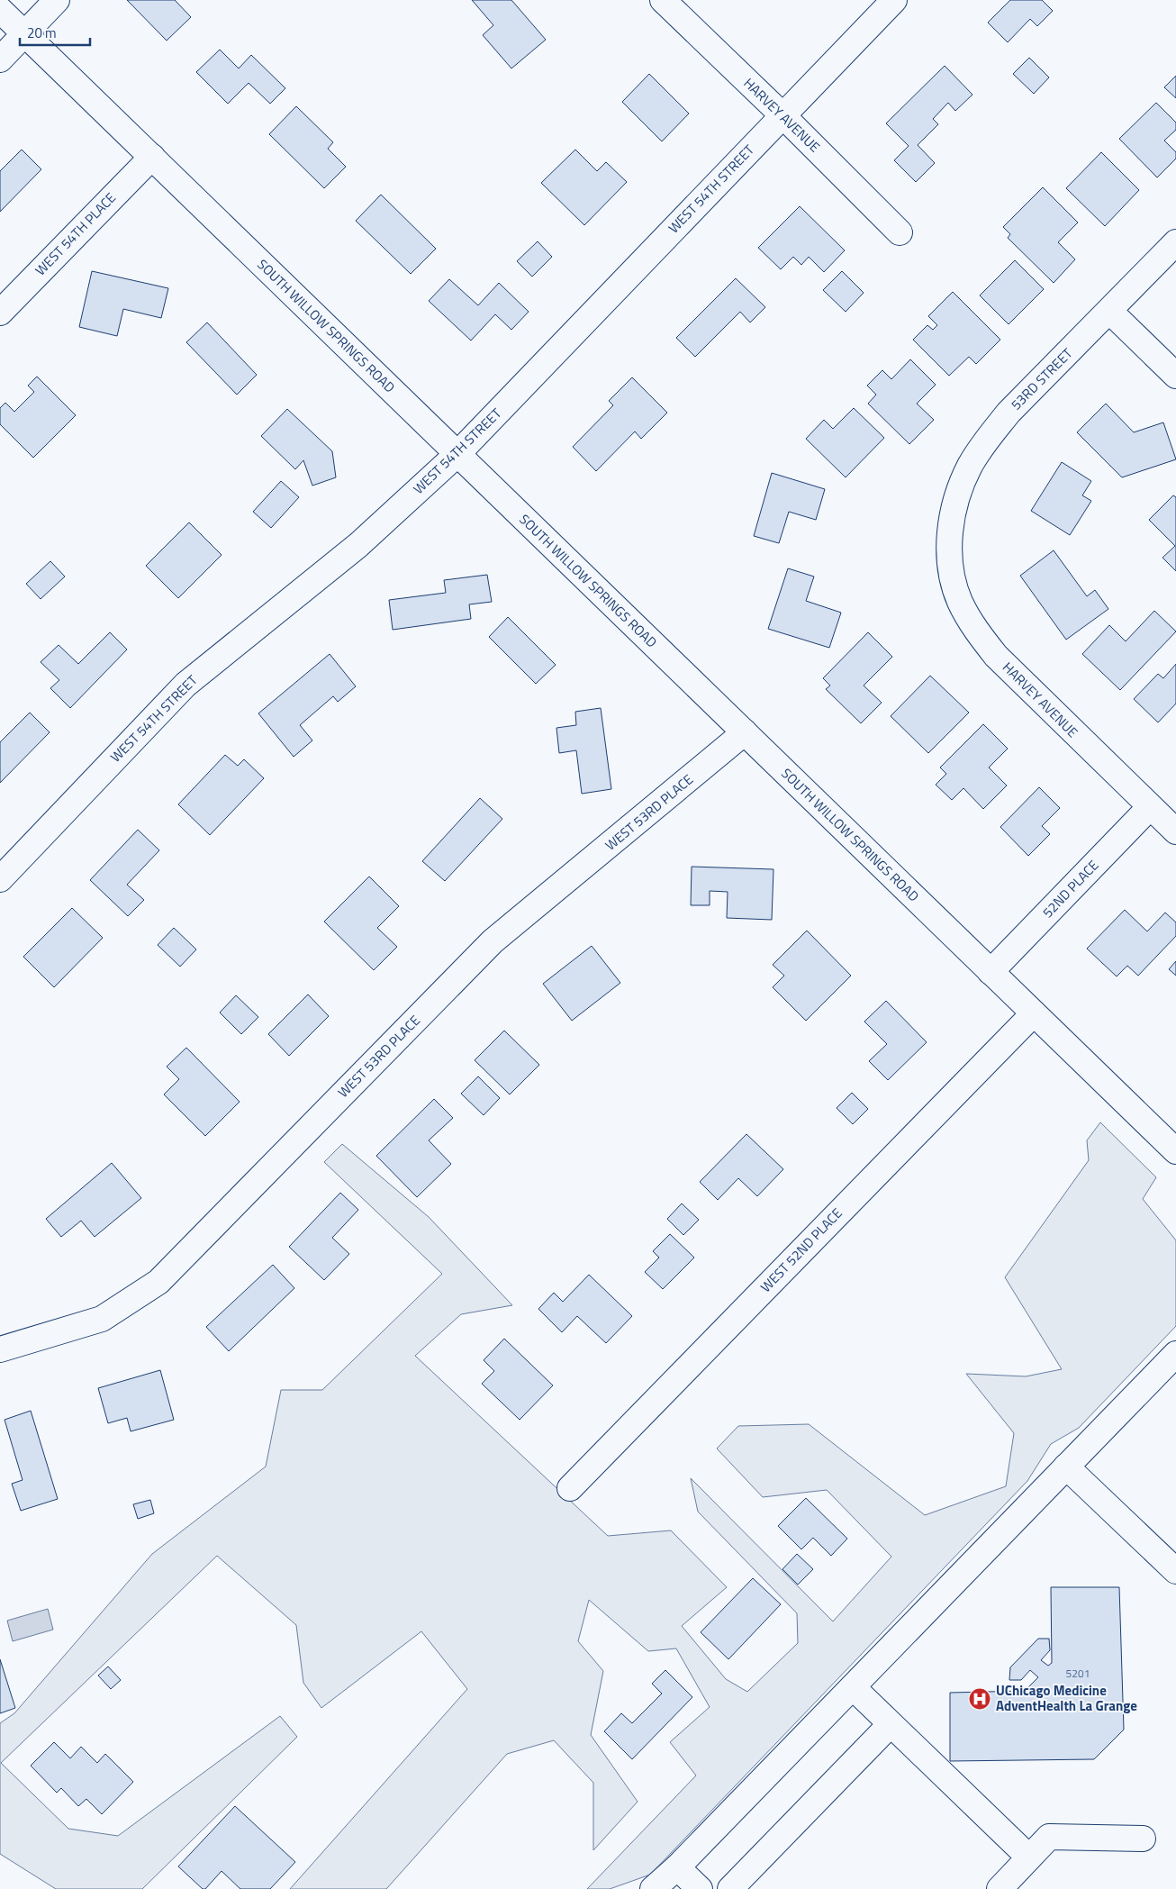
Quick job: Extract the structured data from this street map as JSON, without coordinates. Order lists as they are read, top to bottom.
{
  "streets": {
    "street": [
      "HARVEY AVENUE",
      "WEST 54TH STREET",
      "WEST 54TH PLACE",
      "SOUTH WILLOW SPRINGS ROAD",
      "53RD STREET",
      "WEST 53RD PLACE",
      "52ND PLACE",
      "WEST 52ND PLACE"
    ]
  },
  "crossings": [
    ["HARVEY AVENUE", "WEST 54TH STREET"],
    ["HARVEY AVENUE", "53RD STREET"],
    ["HARVEY AVENUE", "52ND PLACE"],
    ["WEST 54TH STREET", "SOUTH WILLOW SPRINGS ROAD"],
    ["WEST 54TH PLACE", "SOUTH WILLOW SPRINGS ROAD"],
    ["SOUTH WILLOW SPRINGS ROAD", "WEST 53RD PLACE"],
    ["SOUTH WILLOW SPRINGS ROAD", "52ND PLACE"],
    ["SOUTH WILLOW SPRINGS ROAD", "WEST 52ND PLACE"]
  ],
  "places": {
    "hospital": ["UChicago Medicine AdventHealth La Grange"]
  },
  "house_numbers": ["5201"],
  "scale_bar": "20 m"
}
